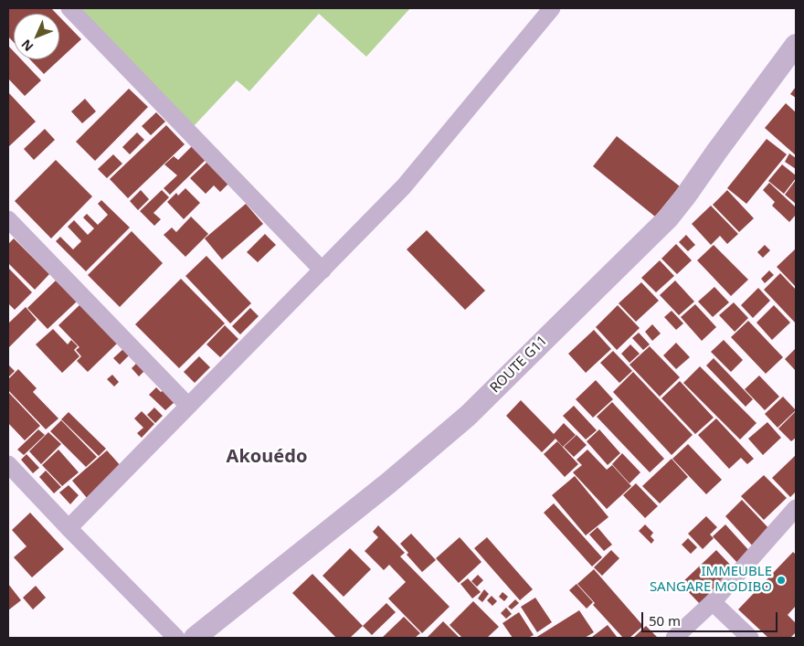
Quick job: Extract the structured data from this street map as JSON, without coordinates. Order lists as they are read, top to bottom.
{
  "streets": {
    "street": ["ROUTE G11"]
  },
  "districts": ["Akouédo"],
  "places": ["IMMEUBLE SANGARE MODIBO"],
  "scale_bar": "50 m",
  "north": "bottom left"
}
